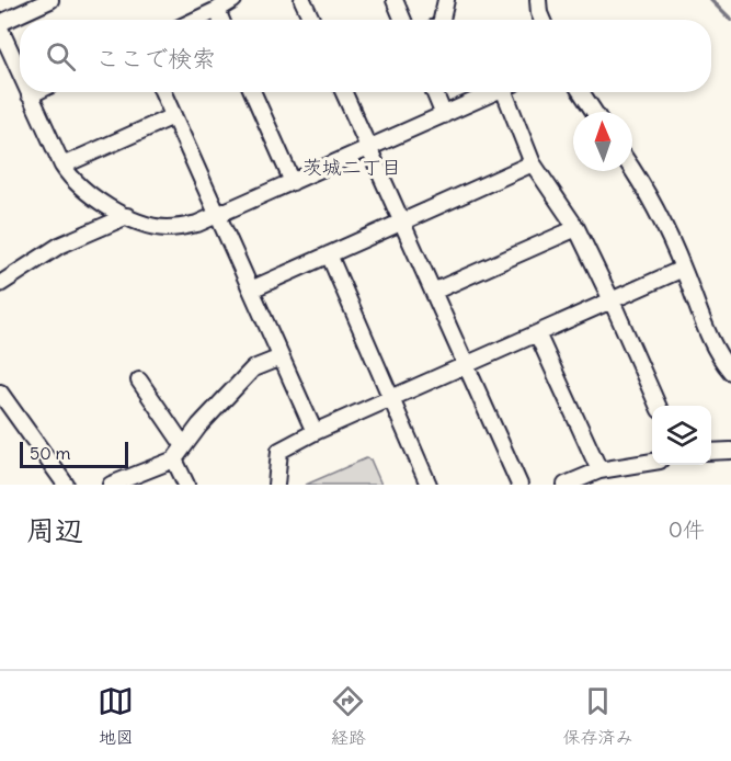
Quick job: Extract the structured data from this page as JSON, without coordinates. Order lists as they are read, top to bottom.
{
  "districts": ["茨城二丁目"],
  "scale_bar": "50 m",
  "north": "top",
  "page": {
    "search": "ここで検索",
    "scale": "50 m",
    "heading": ["周辺", "0件"],
    "nav": ["地図", "経路", "保存済み"]
  }
}
